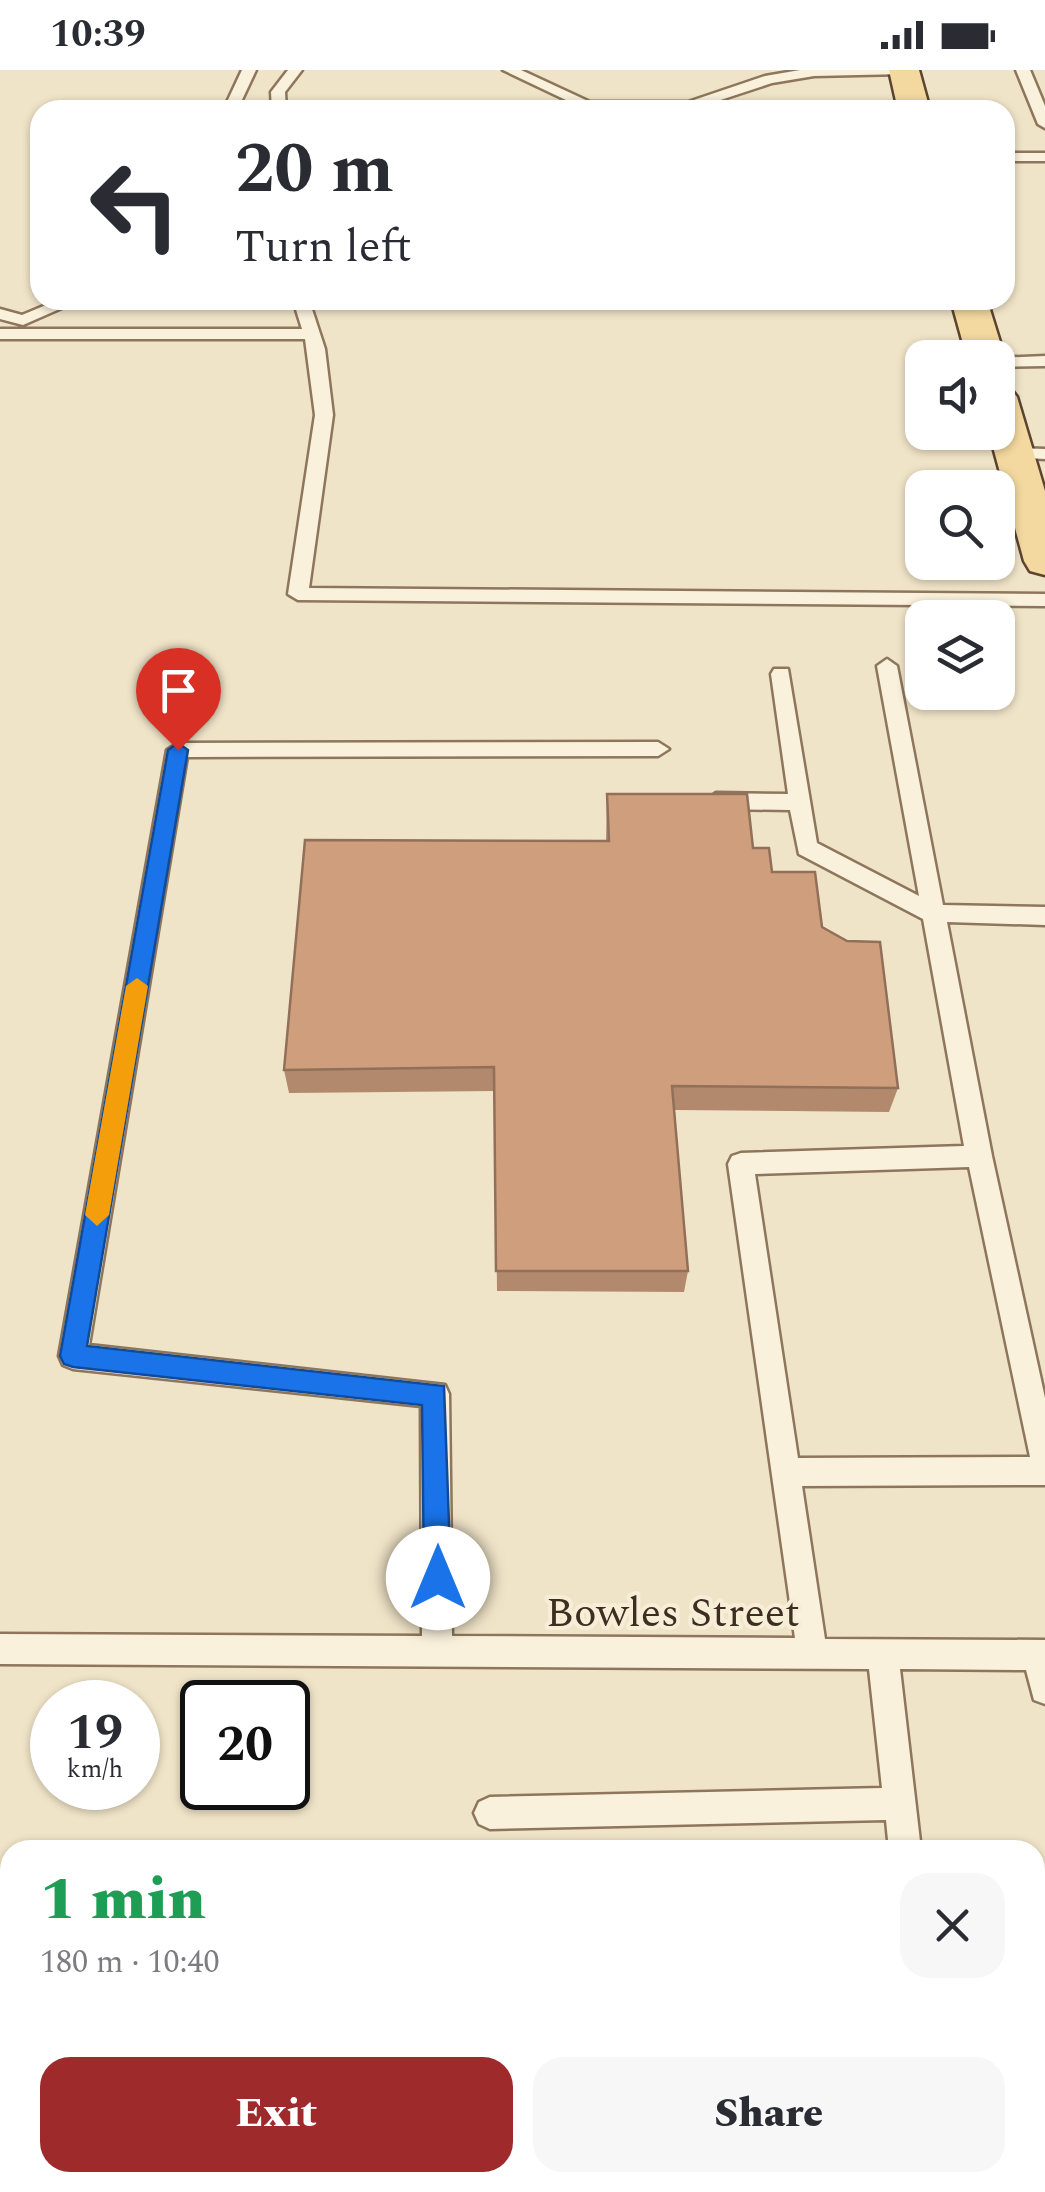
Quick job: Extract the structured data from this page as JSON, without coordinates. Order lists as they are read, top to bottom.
{
  "streets": {
    "lane": ["Bowles Street"]
  },
  "page": {
    "status": "10:39",
    "turn": ["20 m", "Turn left"],
    "speed": "19 km/h",
    "limit": "20",
    "heading": ["1 min", "180 m · 10:40"],
    "buttons": ["Exit", "Share"]
  }
}
